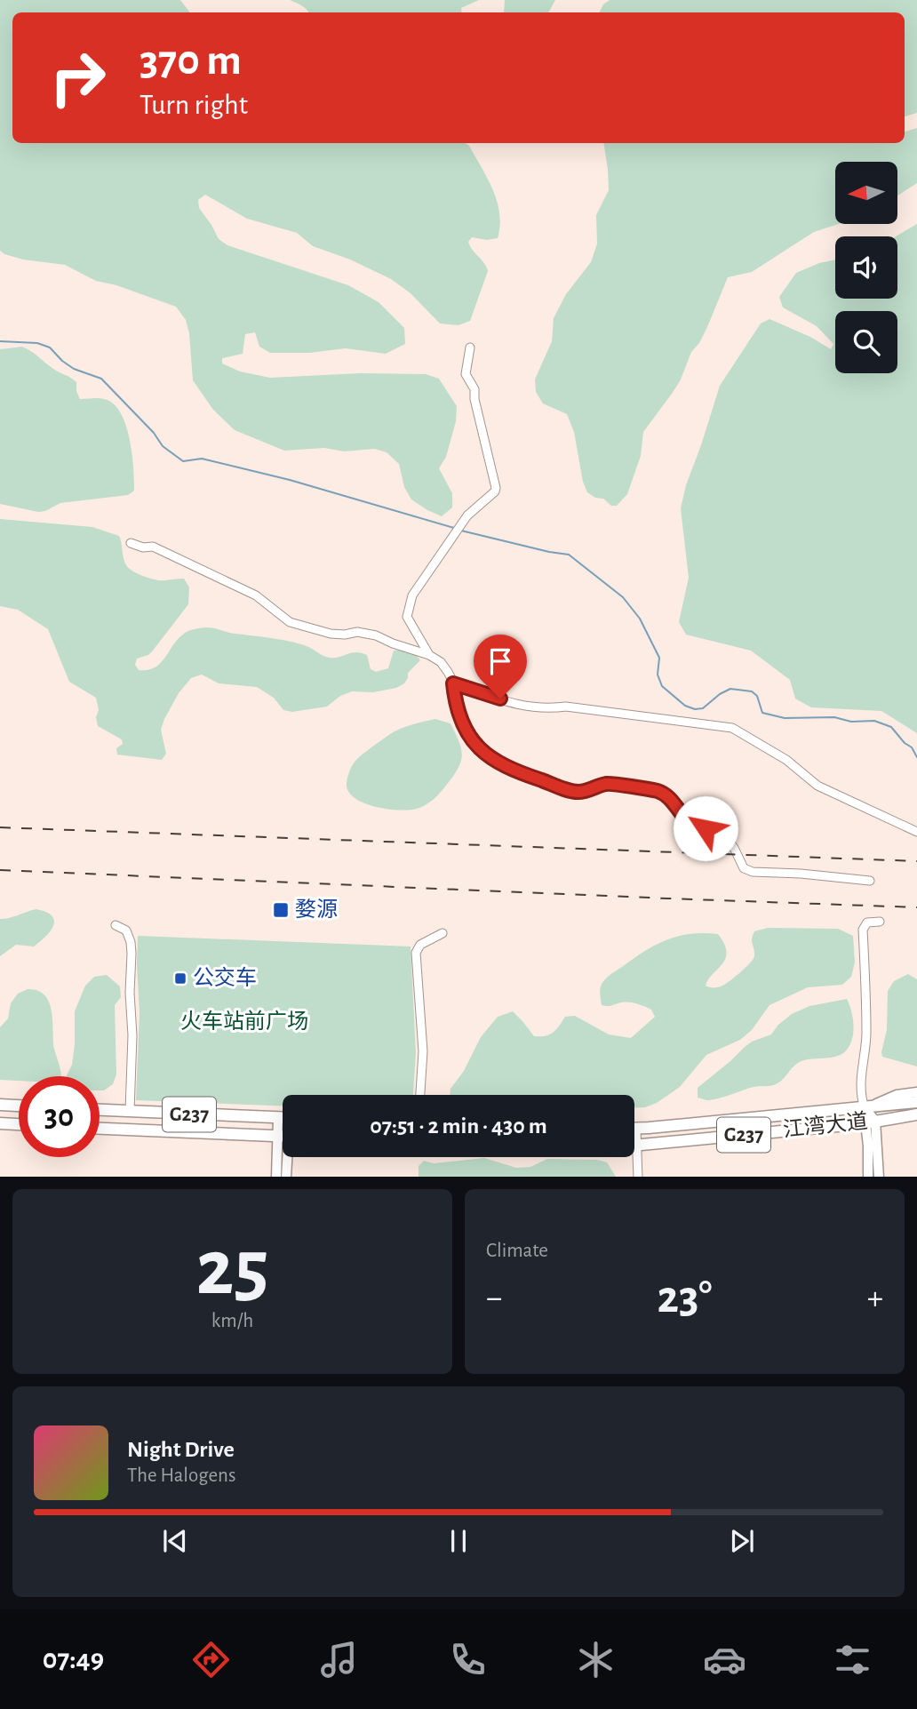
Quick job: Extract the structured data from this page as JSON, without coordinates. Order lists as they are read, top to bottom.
{
  "streets": {
    "highway": ["G237", "江湾大道"]
  },
  "parks": ["火车站前广场"],
  "places": {
    "transit": ["婺源", "公交车"]
  },
  "north": "left",
  "page": {
    "turn": ["370 m", "Turn right"],
    "limit": "30",
    "trip": "07:51 · 2 min · 430 m",
    "tile": [
      ["25", "km/h"],
      "Climate"
    ],
    "heat": ["−", "23°", "+"],
    "song": ["Night Drive", "The Halogens"],
    "tabs": "07:49"
  }
}
